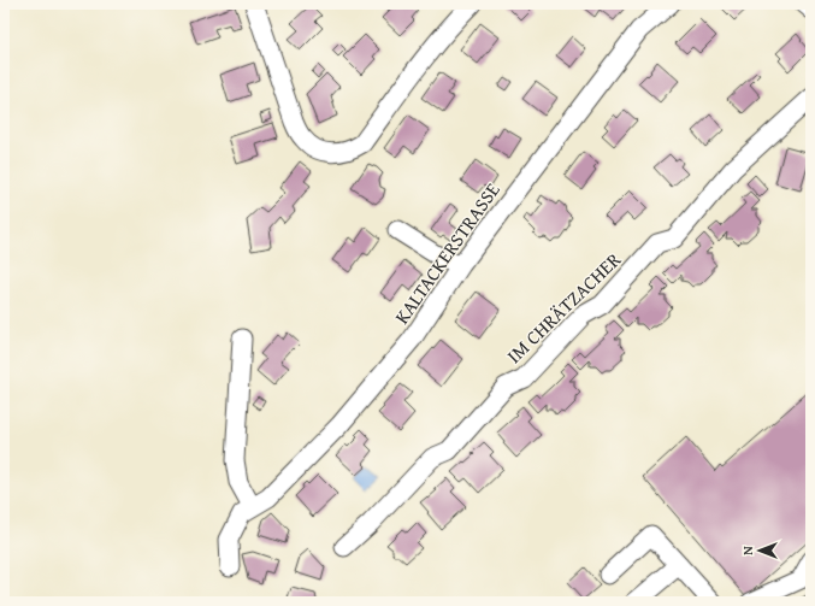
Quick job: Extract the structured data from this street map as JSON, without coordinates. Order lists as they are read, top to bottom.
{
  "streets": {
    "street": ["KALTACKERSTRASSE", "IM CHRÄTZACHER"]
  },
  "north": "left"
}
